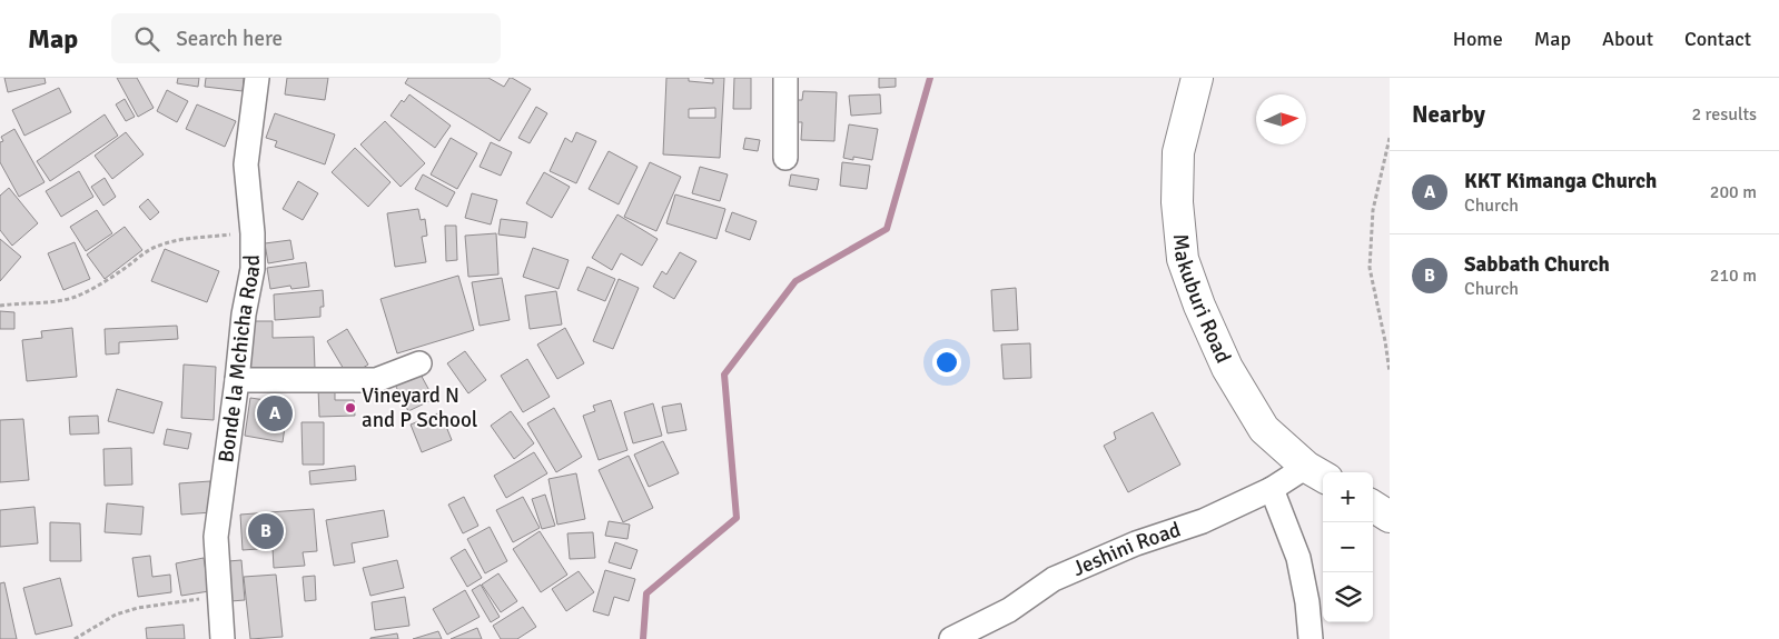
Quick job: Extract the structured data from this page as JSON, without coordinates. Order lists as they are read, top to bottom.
{
  "streets": {
    "street": ["Makuburi Road", "Bonde la Mchicha Road", "Jeshini Road"]
  },
  "crossings": [
    ["Makuburi Road", "Jeshini Road"]
  ],
  "places": ["Vineyard N and P School"],
  "north": "right",
  "page": {
    "header": "Map",
    "search": "Search here",
    "nav": [
      "Home",
      "Map",
      "About",
      "Contact"
    ],
    "heading": ["Nearby", "2 results"],
    "list": [
      {
        "mark": "A",
        "name": "KKT Kimanga Church",
        "note": "Church",
        "value": "200 m"
      },
      {
        "mark": "B",
        "name": "Sabbath Church",
        "note": "Church",
        "value": "210 m"
      }
    ],
    "pins": ["A", "B"],
    "map_buttons": ["+", "−"]
  }
}
